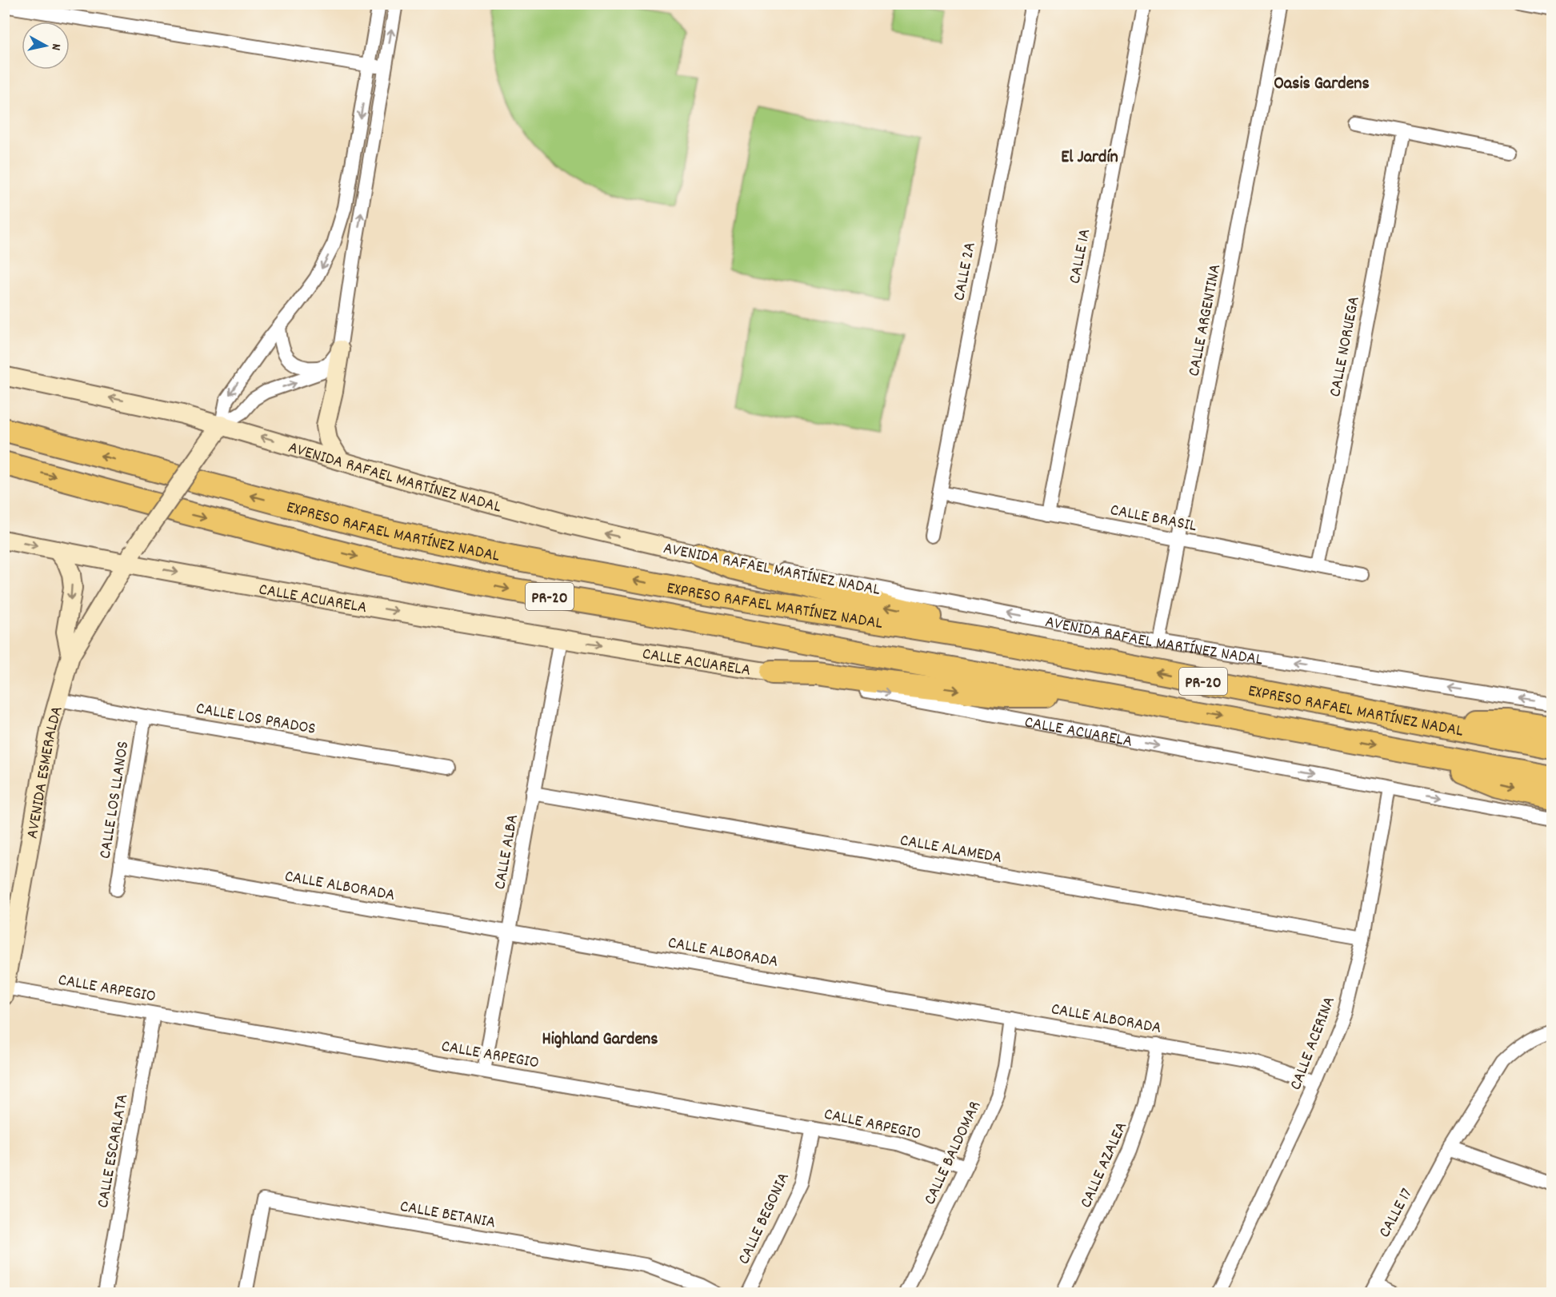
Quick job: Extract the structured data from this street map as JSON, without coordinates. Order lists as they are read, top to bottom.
{
  "streets": {
    "highway": ["EXPRESO RAFAEL MARTÍNEZ NADAL", "PR-20"],
    "street": [
      "CALLE 1A",
      "CALLE 2A",
      "CALLE ARGENTINA",
      "CALLE NORUEGA",
      "AVENIDA RAFAEL MARTÍNEZ NADAL",
      "CALLE BRASIL",
      "CALLE ACUARELA",
      "CALLE LOS PRADOS",
      "AVENIDA ESMERALDA",
      "CALLE LOS LLANOS",
      "CALLE ALAMEDA",
      "CALLE ALBA",
      "CALLE ALBORADA",
      "CALLE ARPEGIO",
      "CALLE ACERINA",
      "CALLE ESCARLATA",
      "CALLE BALDOMAR",
      "CALLE AZALEA",
      "CALLE 17",
      "CALLE BETANIA",
      "CALLE BEGONIA"
    ]
  },
  "crossings": [
    ["CALLE 1A", "CALLE BRASIL"],
    ["CALLE 2A", "CALLE BRASIL"],
    ["CALLE ARGENTINA", "AVENIDA RAFAEL MARTÍNEZ NADAL"],
    ["CALLE ARGENTINA", "CALLE BRASIL"],
    ["CALLE NORUEGA", "CALLE BRASIL"],
    ["AVENIDA RAFAEL MARTÍNEZ NADAL", "AVENIDA ESMERALDA"],
    ["CALLE ACUARELA", "AVENIDA ESMERALDA"],
    ["CALLE ACUARELA", "CALLE ALBA"],
    ["CALLE ACUARELA", "CALLE ACERINA"],
    ["CALLE LOS PRADOS", "AVENIDA ESMERALDA"],
    ["CALLE LOS PRADOS", "CALLE LOS LLANOS"],
    ["AVENIDA ESMERALDA", "CALLE ARPEGIO"],
    ["CALLE LOS LLANOS", "CALLE ALBORADA"],
    ["CALLE ALAMEDA", "CALLE ALBA"],
    ["CALLE ALAMEDA", "CALLE ACERINA"],
    ["CALLE ALBA", "CALLE ALBORADA"],
    ["CALLE ALBA", "CALLE ARPEGIO"],
    ["CALLE ALBORADA", "CALLE ACERINA"],
    ["CALLE ALBORADA", "CALLE BALDOMAR"],
    ["CALLE ALBORADA", "CALLE AZALEA"],
    ["CALLE ARPEGIO", "CALLE ESCARLATA"],
    ["CALLE ARPEGIO", "CALLE BALDOMAR"],
    ["CALLE ARPEGIO", "CALLE BEGONIA"]
  ],
  "one_way": ["AVENIDA RAFAEL MARTÍNEZ NADAL", "CALLE ACUARELA"],
  "districts": ["Oasis Gardens", "El Jardín", "Highland Gardens"],
  "north": "right"
}
